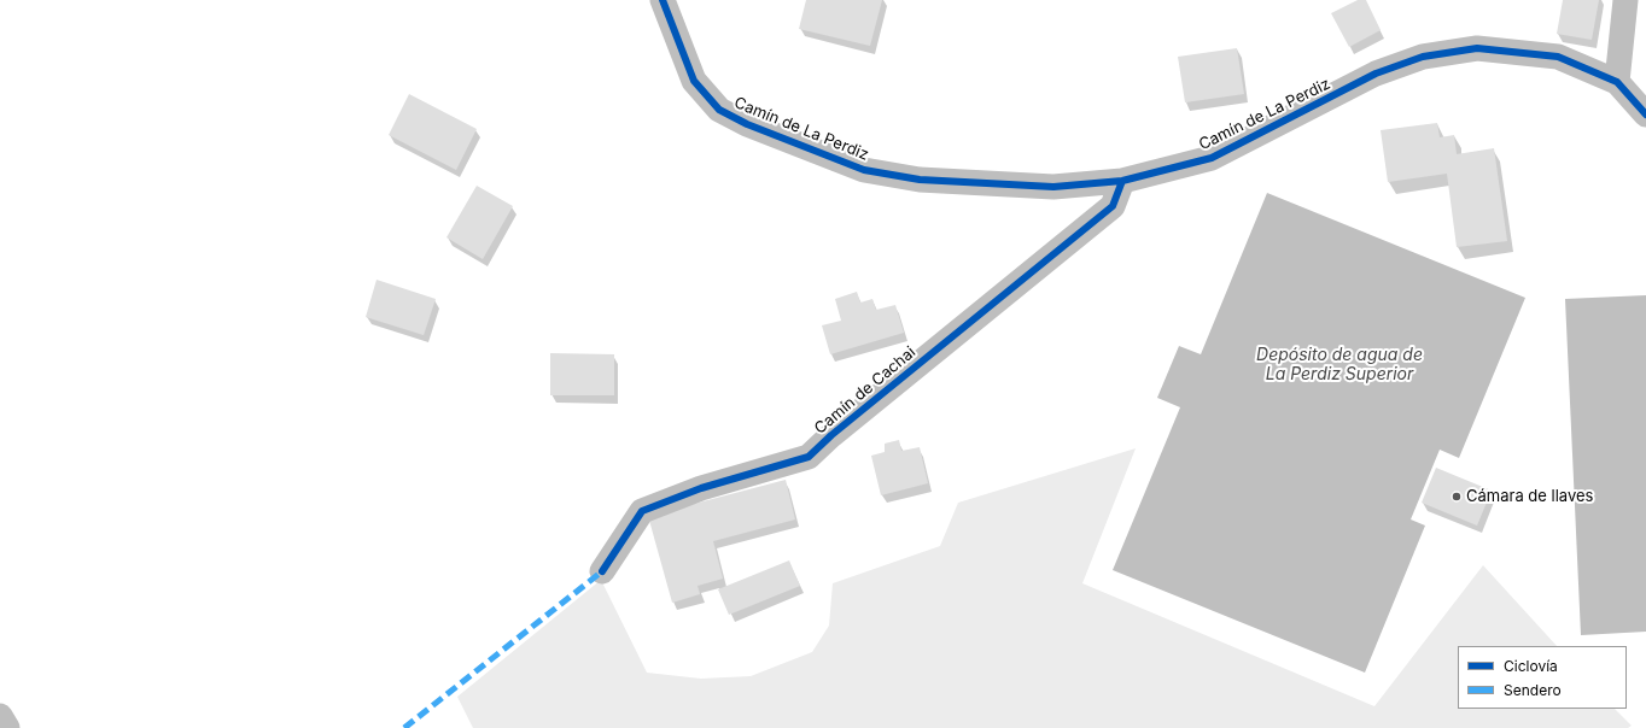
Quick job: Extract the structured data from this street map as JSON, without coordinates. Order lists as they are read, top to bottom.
{
  "streets": {
    "street": ["Camín de La Perdiz", "Camín de Cachai"]
  },
  "crossings": [
    ["Camín de La Perdiz", "Camín de Cachai"]
  ],
  "water": ["Depósito de agua de La Perdiz Superior"],
  "places": ["Cámara de llaves"],
  "legend": ["Ciclovía", "Sendero"]
}
